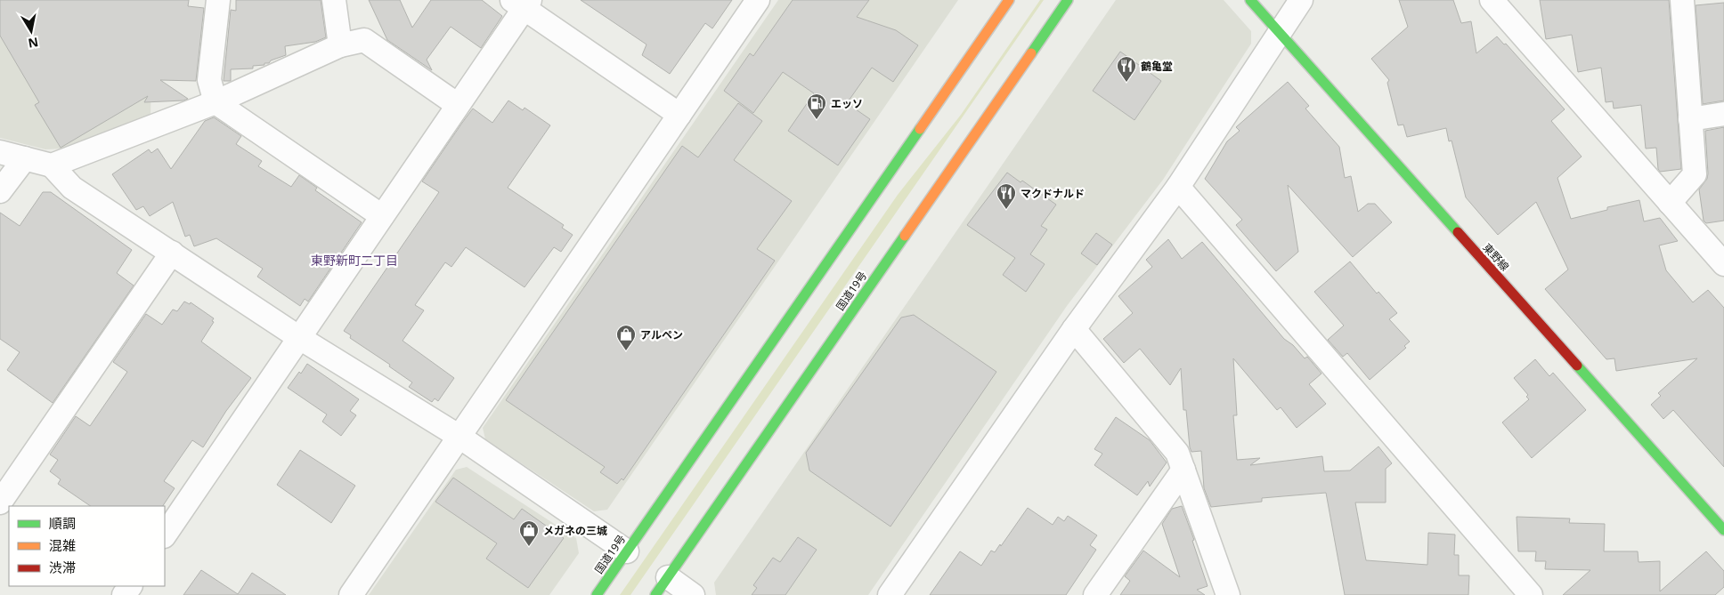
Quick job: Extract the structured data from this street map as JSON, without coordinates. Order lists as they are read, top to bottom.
{
  "streets": {
    "main road": ["東野線", "国道19号"]
  },
  "districts": ["東野新町二丁目"],
  "places": {
    "restaurant": ["鶴亀堂", "マクドナルド"],
    "fuel station": ["エッソ"],
    "shop": ["アルペン", "メガネの三城"]
  },
  "legend": ["順調", "混雑", "渋滞"],
  "north": "bottom"
}
